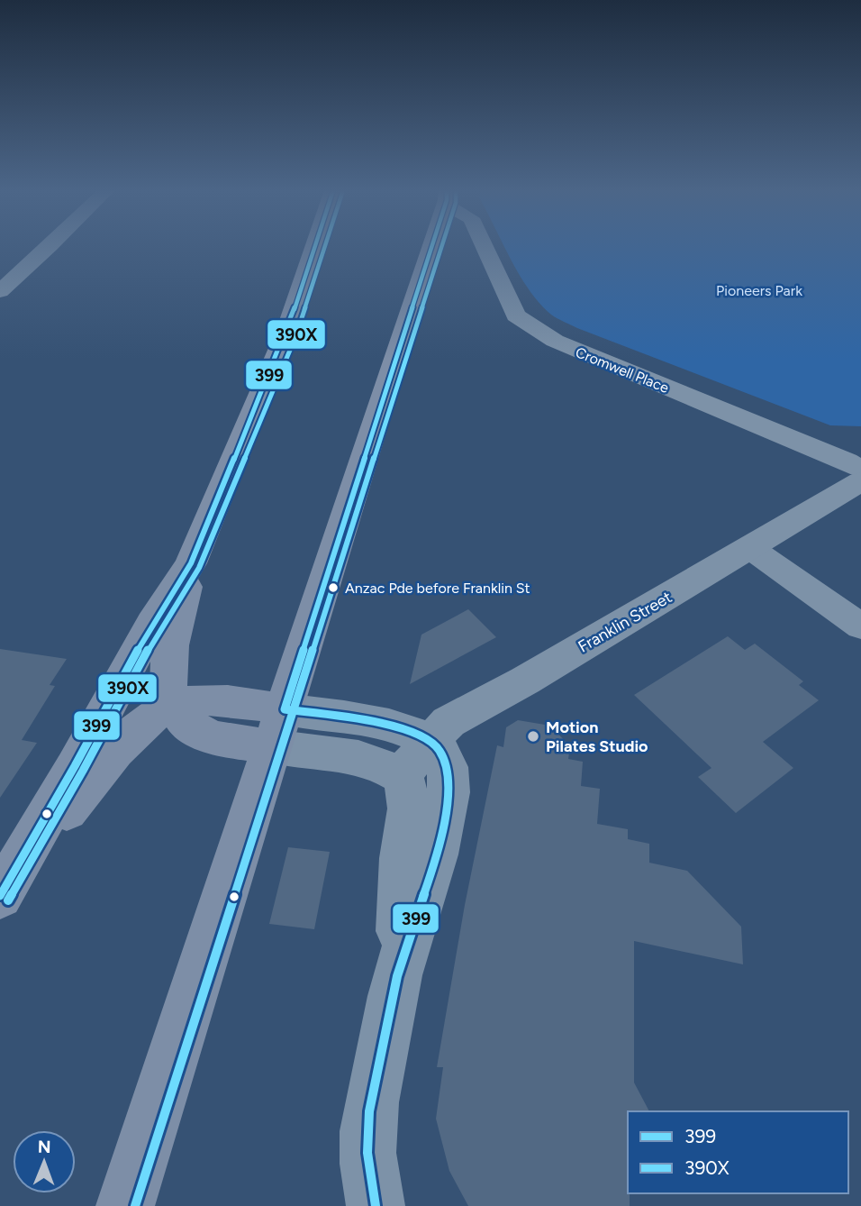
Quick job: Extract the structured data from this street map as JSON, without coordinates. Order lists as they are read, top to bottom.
{
  "streets": {
    "street": ["Cromwell Place", "Franklin Street"]
  },
  "parks": ["Pioneers Park"],
  "places": ["Anzac Pde before Franklin St", "Motion Pilates Studio"],
  "lines": ["transit line 399", "transit line 390X"],
  "legend": ["399", "390X"],
  "north": "top"
}
